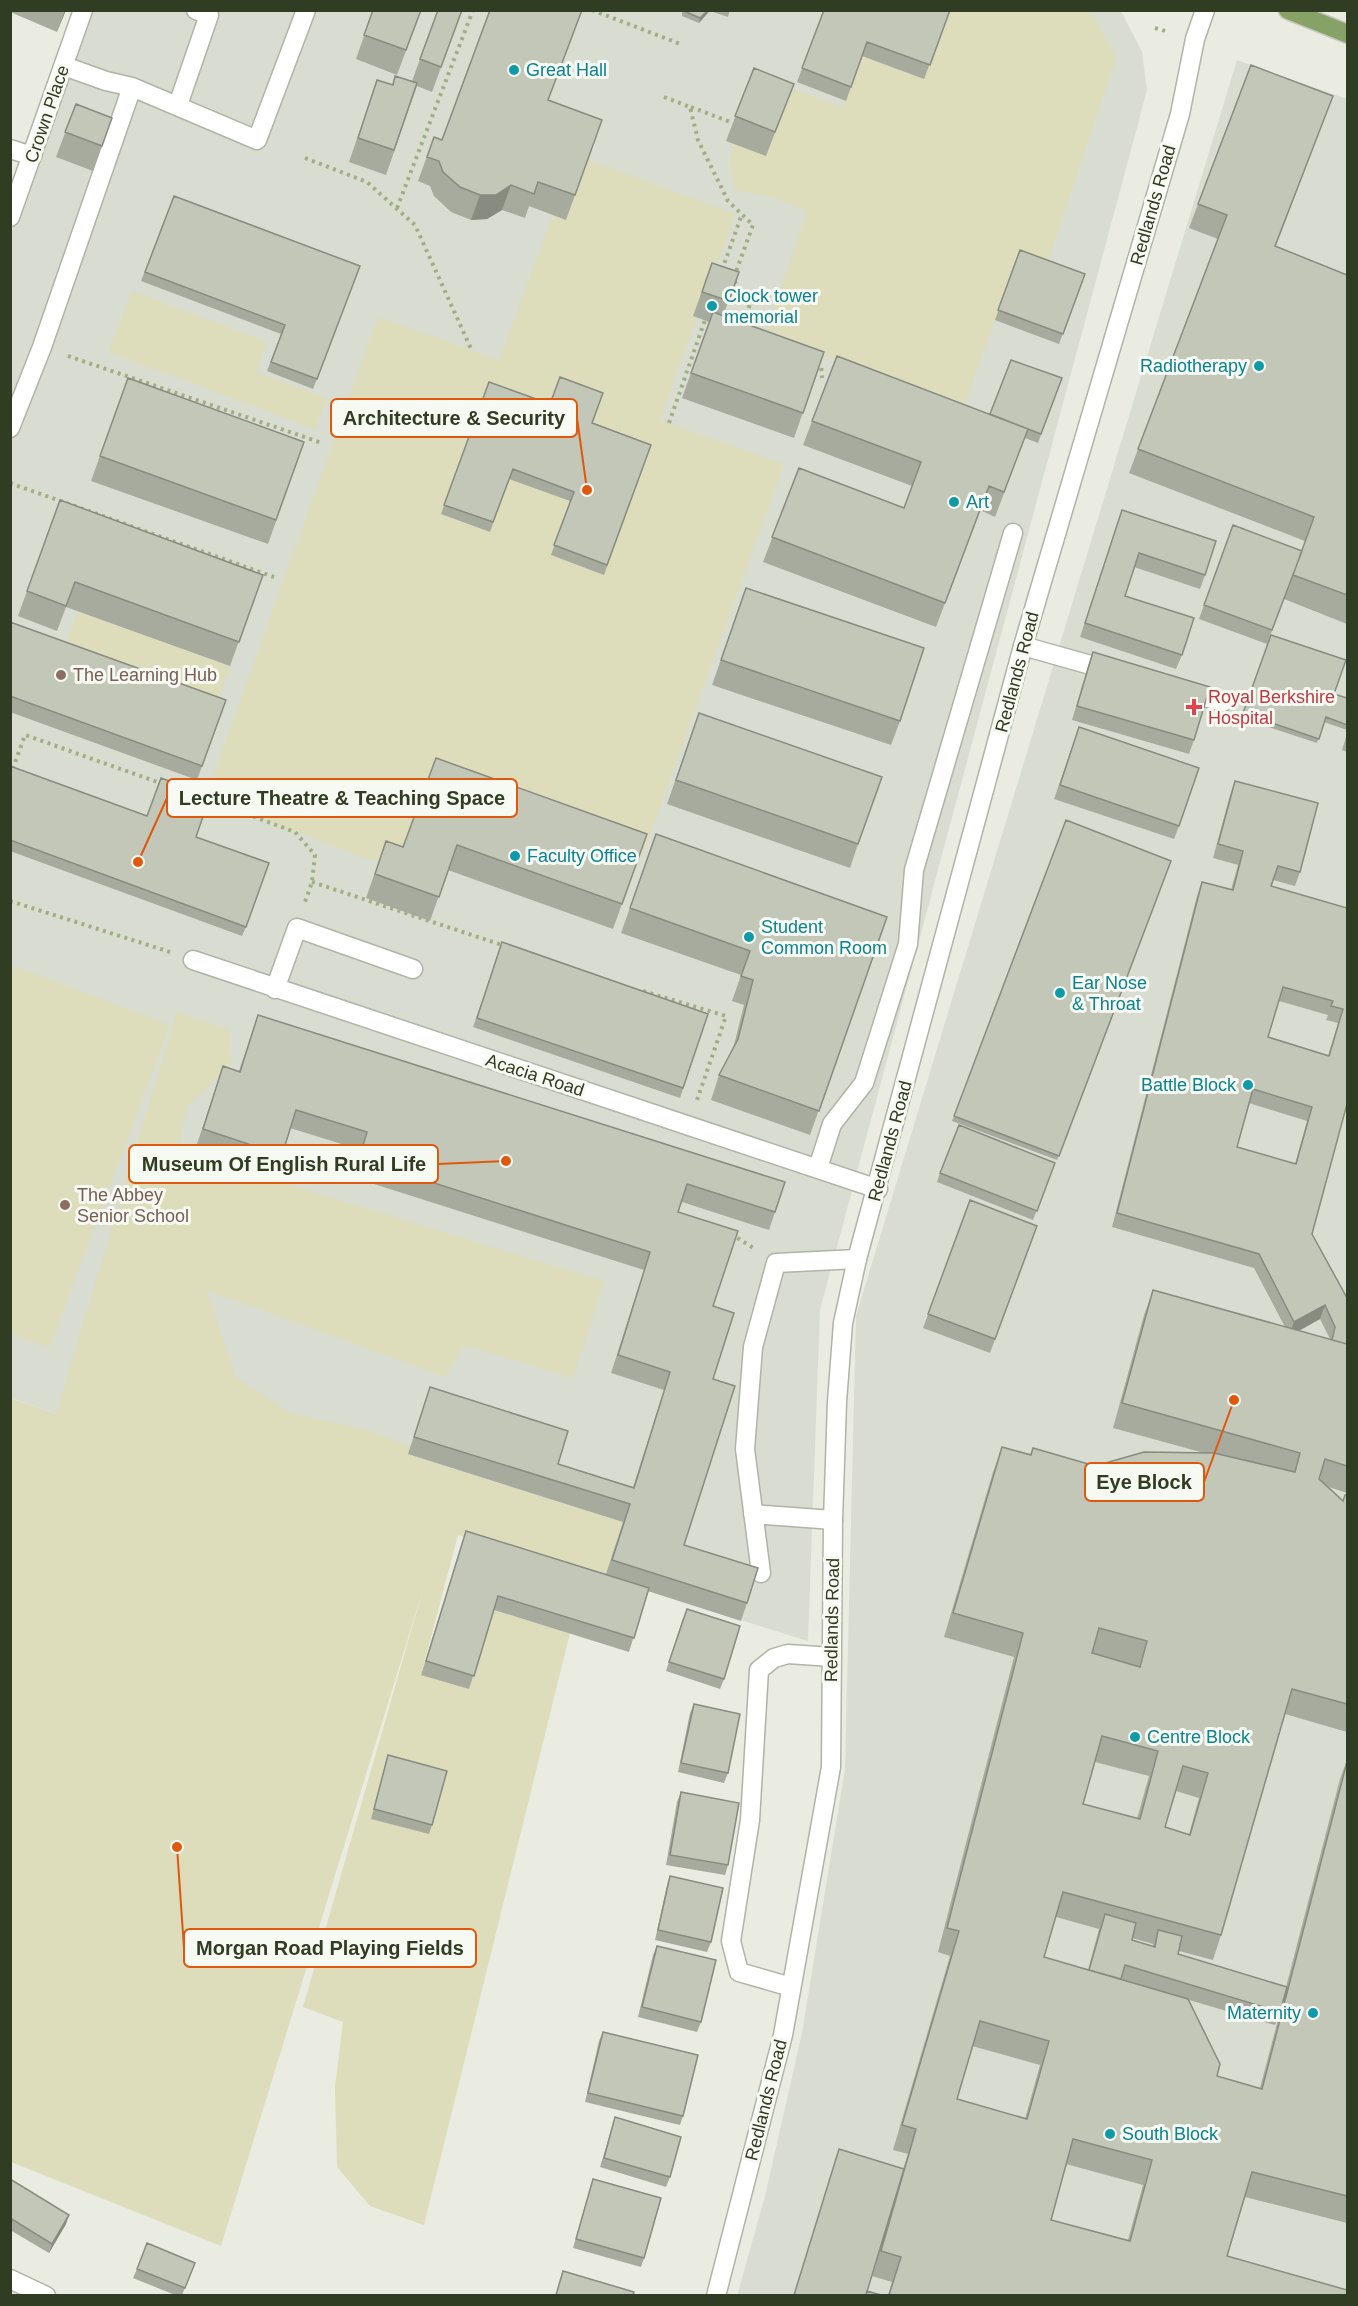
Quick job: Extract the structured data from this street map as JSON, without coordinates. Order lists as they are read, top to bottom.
{
  "streets": {
    "street": ["Crown Place", "Redlands Road", "Acacia Road"]
  },
  "crossings": [
    ["Redlands Road", "Acacia Road"]
  ],
  "places": {
    "other": [
      "Great Hall",
      "Clock tower memorial",
      "Radiotherapy",
      "Architecture & Security",
      "Art",
      "The Learning Hub",
      "Faculty Office",
      "Lecture Theatre & Teaching Space",
      "Student Common Room",
      "Ear Nose & Throat",
      "Battle Block",
      "Museum Of English Rural Life",
      "The Abbey Senior School",
      "Eye Block",
      "Centre Block",
      "Morgan Road Playing Fields",
      "Maternity",
      "South Block"
    ],
    "health": ["Royal Berkshire Hospital"]
  }
}
